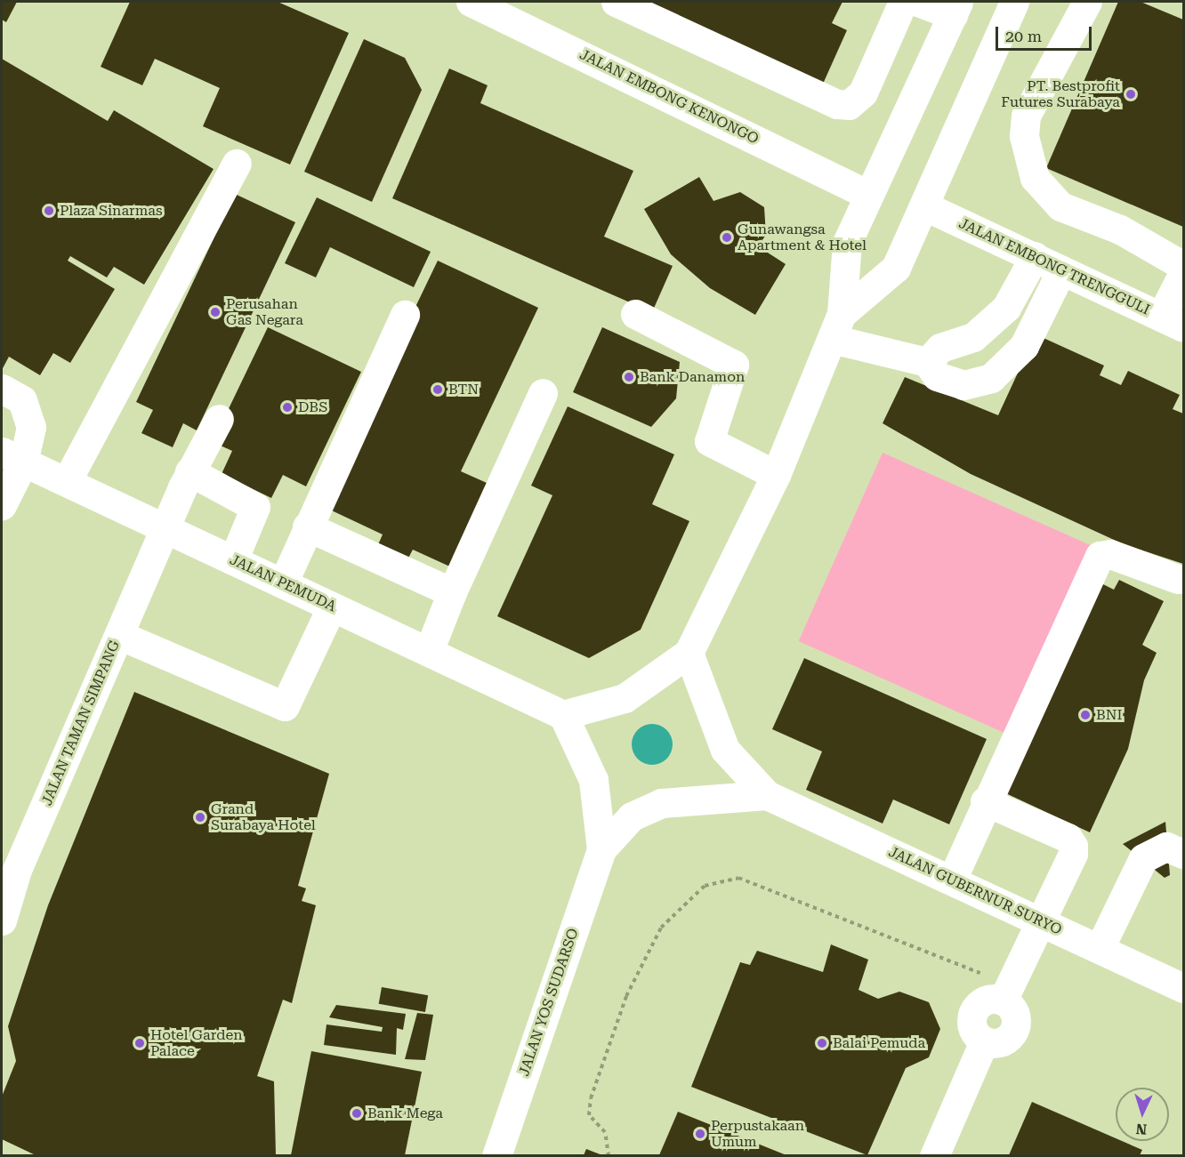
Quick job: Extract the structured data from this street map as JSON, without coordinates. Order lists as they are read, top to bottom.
{
  "streets": {
    "main road": [
      "JALAN EMBONG KENONGO",
      "JALAN EMBONG TRENGGULI",
      "JALAN PEMUDA",
      "JALAN TAMAN SIMPANG",
      "JALAN GUBERNUR SURYO",
      "JALAN YOS SUDARSO"
    ]
  },
  "crossings": [
    ["JALAN PEMUDA", "JALAN TAMAN SIMPANG"],
    ["JALAN GUBERNUR SURYO", "JALAN YOS SUDARSO"]
  ],
  "places": [
    "PT. Bestprofit Futures Surabaya",
    "Plaza Sinarmas",
    "Gunawangsa Apartment & Hotel",
    "Perusahan Gas Negara",
    "Bank Danamon",
    "BTN",
    "DBS",
    "BNI",
    "Grand Surabaya Hotel",
    "Hotel Garden Palace",
    "Balai Pemuda",
    "Bank Mega",
    "Perpustakaan Umum"
  ],
  "scale_bar": "20 m",
  "north": "bottom"
}
